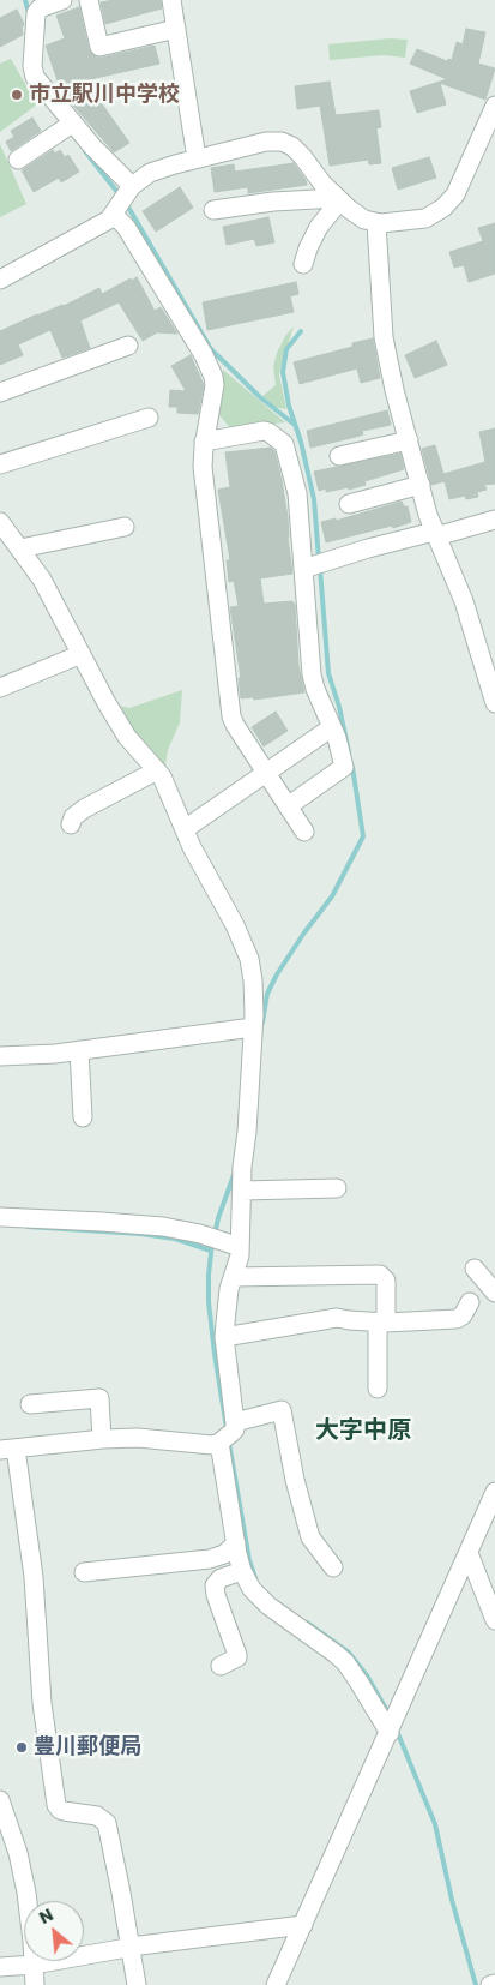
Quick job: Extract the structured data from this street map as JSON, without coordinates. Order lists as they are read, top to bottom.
{
  "districts": ["大字中原"],
  "places": ["市立駅川中学校", "豊川郵便局"],
  "north": "top left"
}
